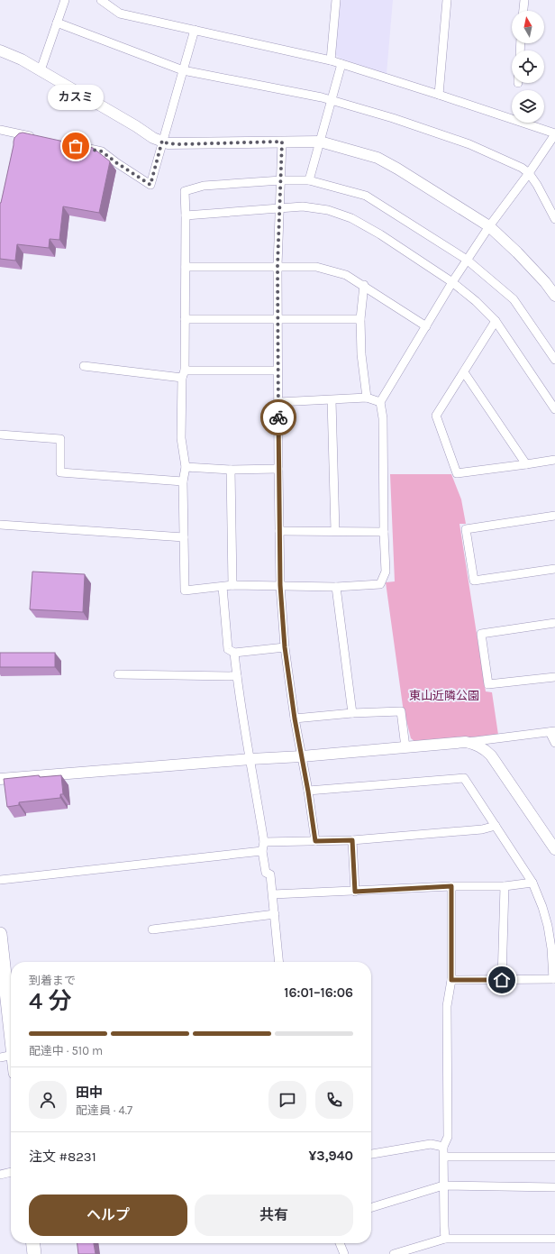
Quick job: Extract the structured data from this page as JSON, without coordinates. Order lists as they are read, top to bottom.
{
  "parks": ["東山近隣公園"],
  "places": ["カスミ"],
  "north": "top",
  "page": {
    "bubble": "カスミ",
    "heading": ["4 分", "到着まで", "16:01–16:06"],
    "panel": [
      "田中",
      "配達員 · 4.7",
      "注文 #8231",
      "¥3,940"
    ],
    "bar": "配達中 · 510 m",
    "buttons": ["ヘルプ", "共有"]
  }
}
